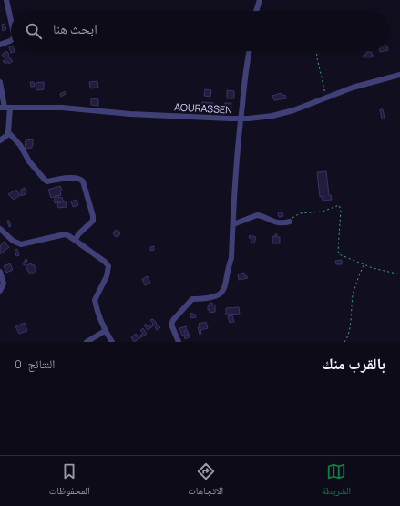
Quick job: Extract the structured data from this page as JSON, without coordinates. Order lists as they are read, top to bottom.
{
  "streets": {
    "street": ["AOURASSEN"]
  },
  "page": {
    "search": "ابحث هنا",
    "heading": ["بالقرب منك", "النتائج: 0"],
    "nav": ["الخريطة", "الاتجاهات", "المحفوظات"]
  }
}
